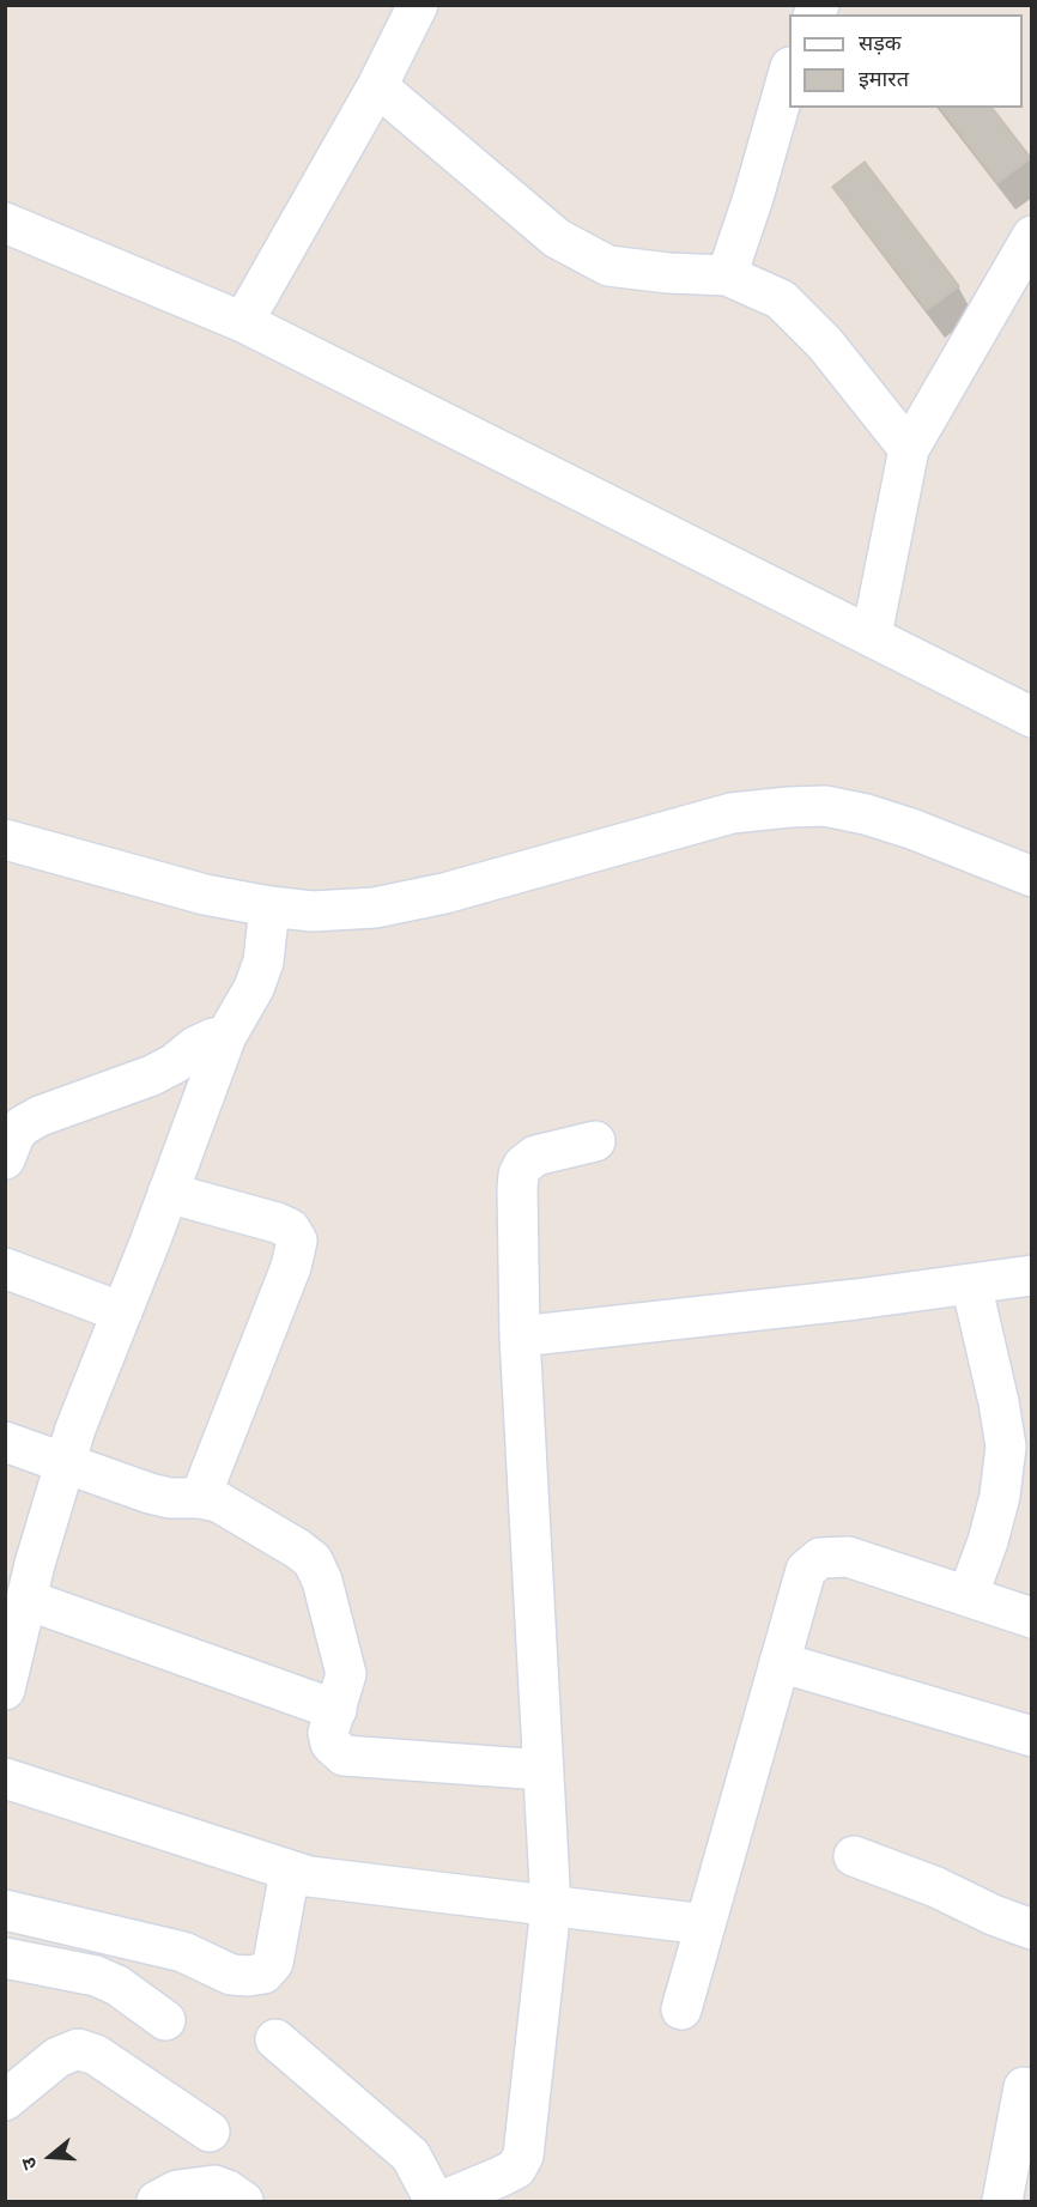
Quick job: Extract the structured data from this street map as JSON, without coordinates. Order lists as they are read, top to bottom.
{
  "legend": ["सड़क", "इमारत"],
  "north": "left"
}
